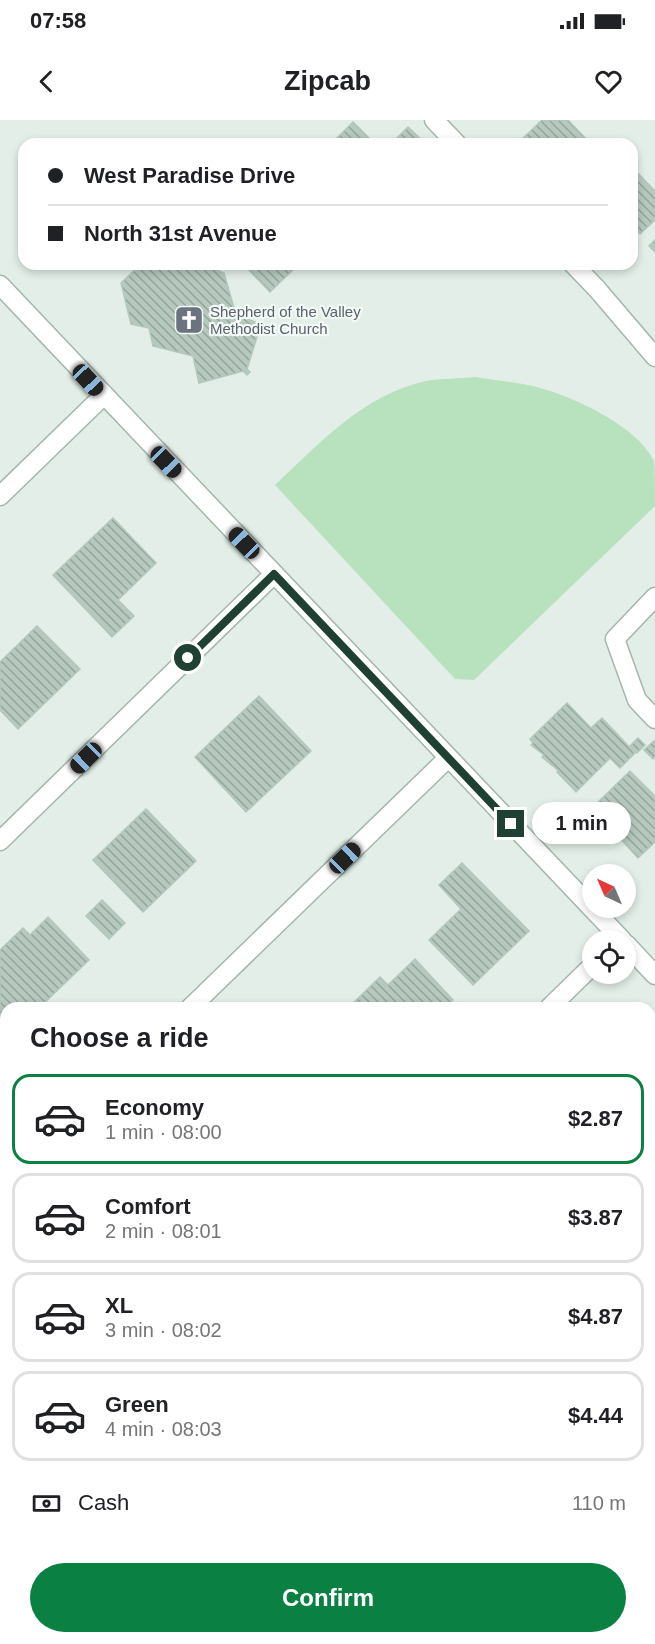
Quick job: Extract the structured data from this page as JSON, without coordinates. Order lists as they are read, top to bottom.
{
  "places": {
    "church": ["Shepherd of the Valley Methodist Church"]
  },
  "north": "top left",
  "page": {
    "status": "07:58",
    "header": "Zipcab",
    "banner": ["West Paradise Drive", "North 31st Avenue"],
    "bubble": "1 min",
    "heading": "Choose a ride",
    "list": [
      {
        "name": "Economy",
        "note": "1 min · 08:00",
        "value": "$2.87"
      },
      {
        "name": "Comfort",
        "note": "2 min · 08:01",
        "value": "$3.87"
      },
      {
        "name": "XL",
        "note": "3 min · 08:02",
        "value": "$4.87"
      },
      {
        "name": "Green",
        "note": "4 min · 08:03",
        "value": "$4.44"
      }
    ],
    "pay": ["Cash", "110 m"],
    "buttons": "Confirm"
  }
}
